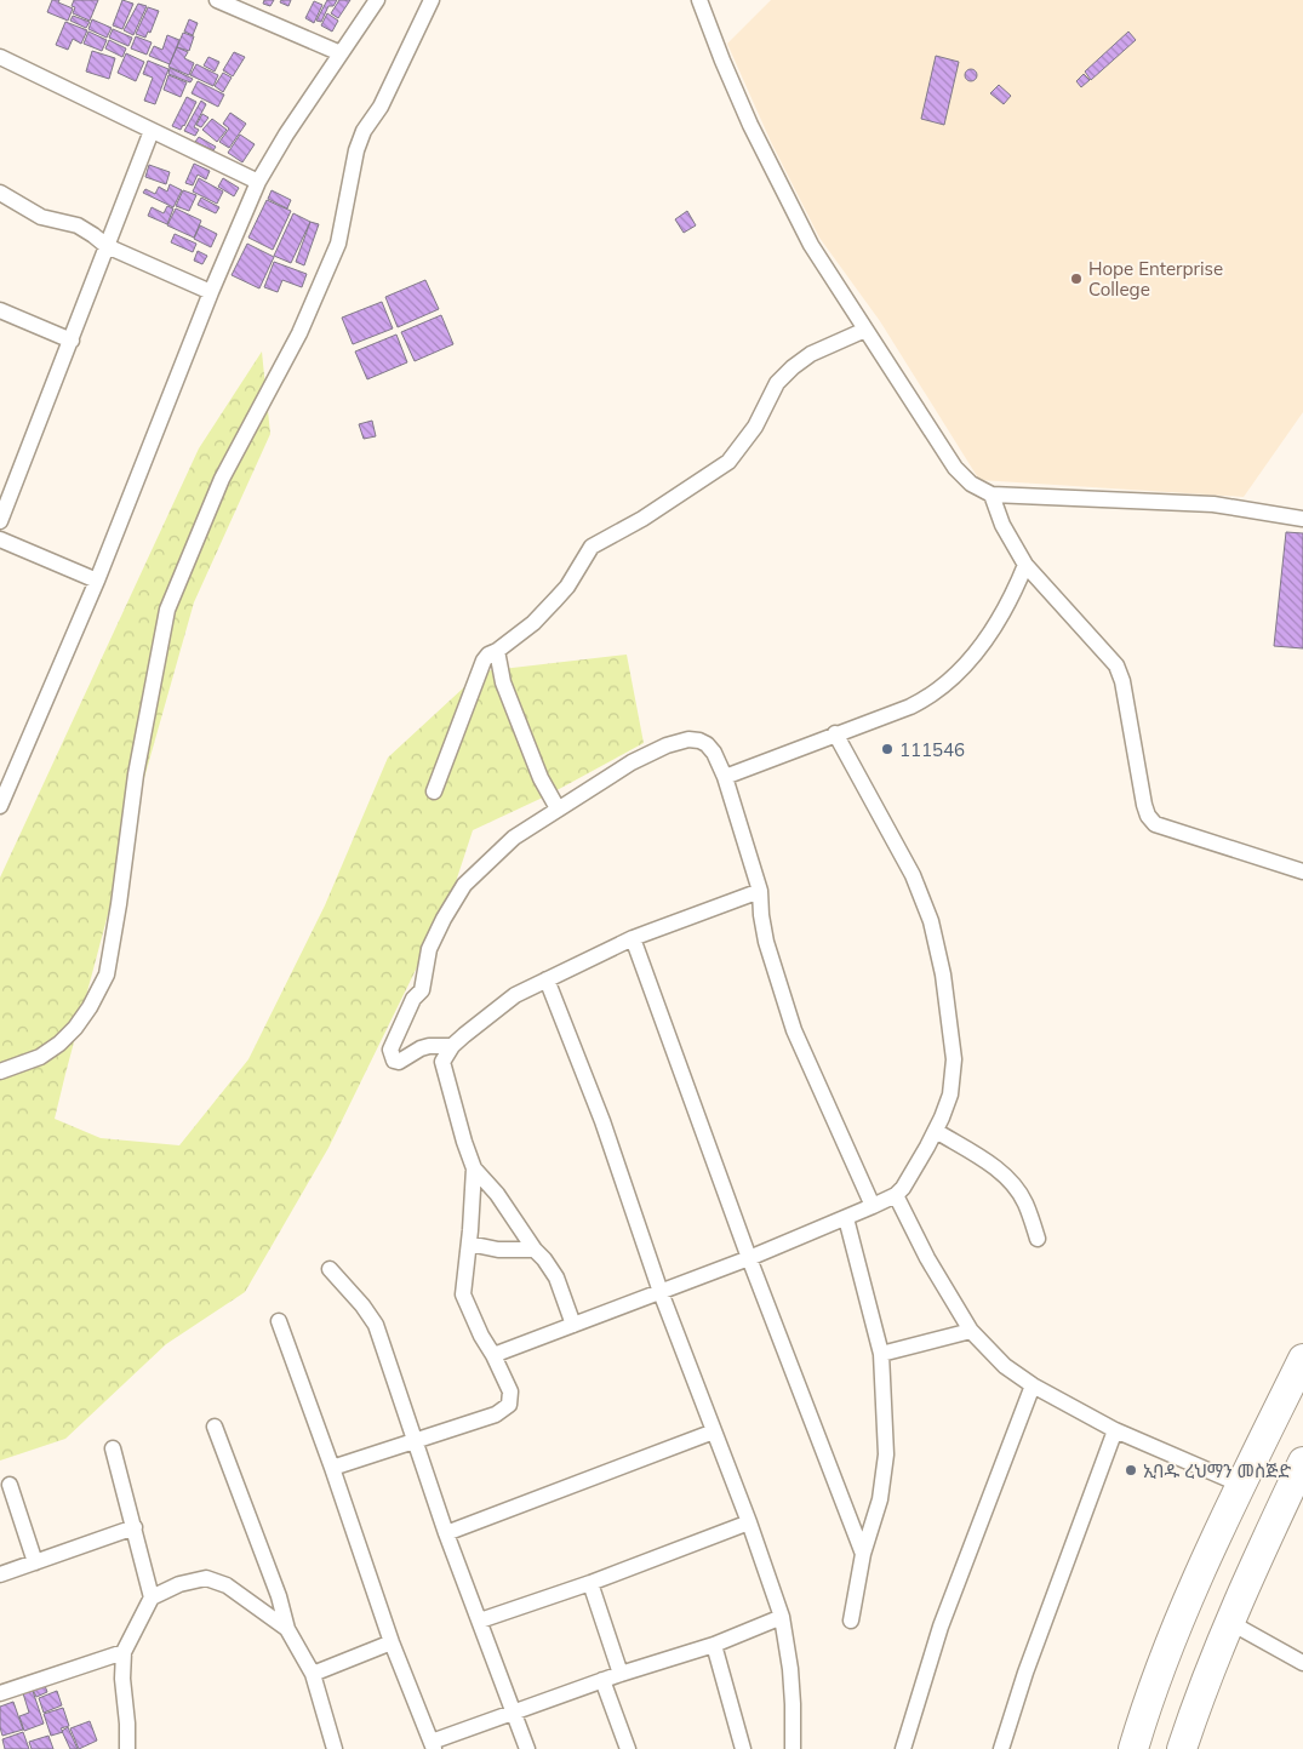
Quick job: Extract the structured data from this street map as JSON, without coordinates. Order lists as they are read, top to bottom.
{
  "places": ["Hope Enterprise College", "111546", "ኢባዱ ረህማን መስጅድ"]
}
